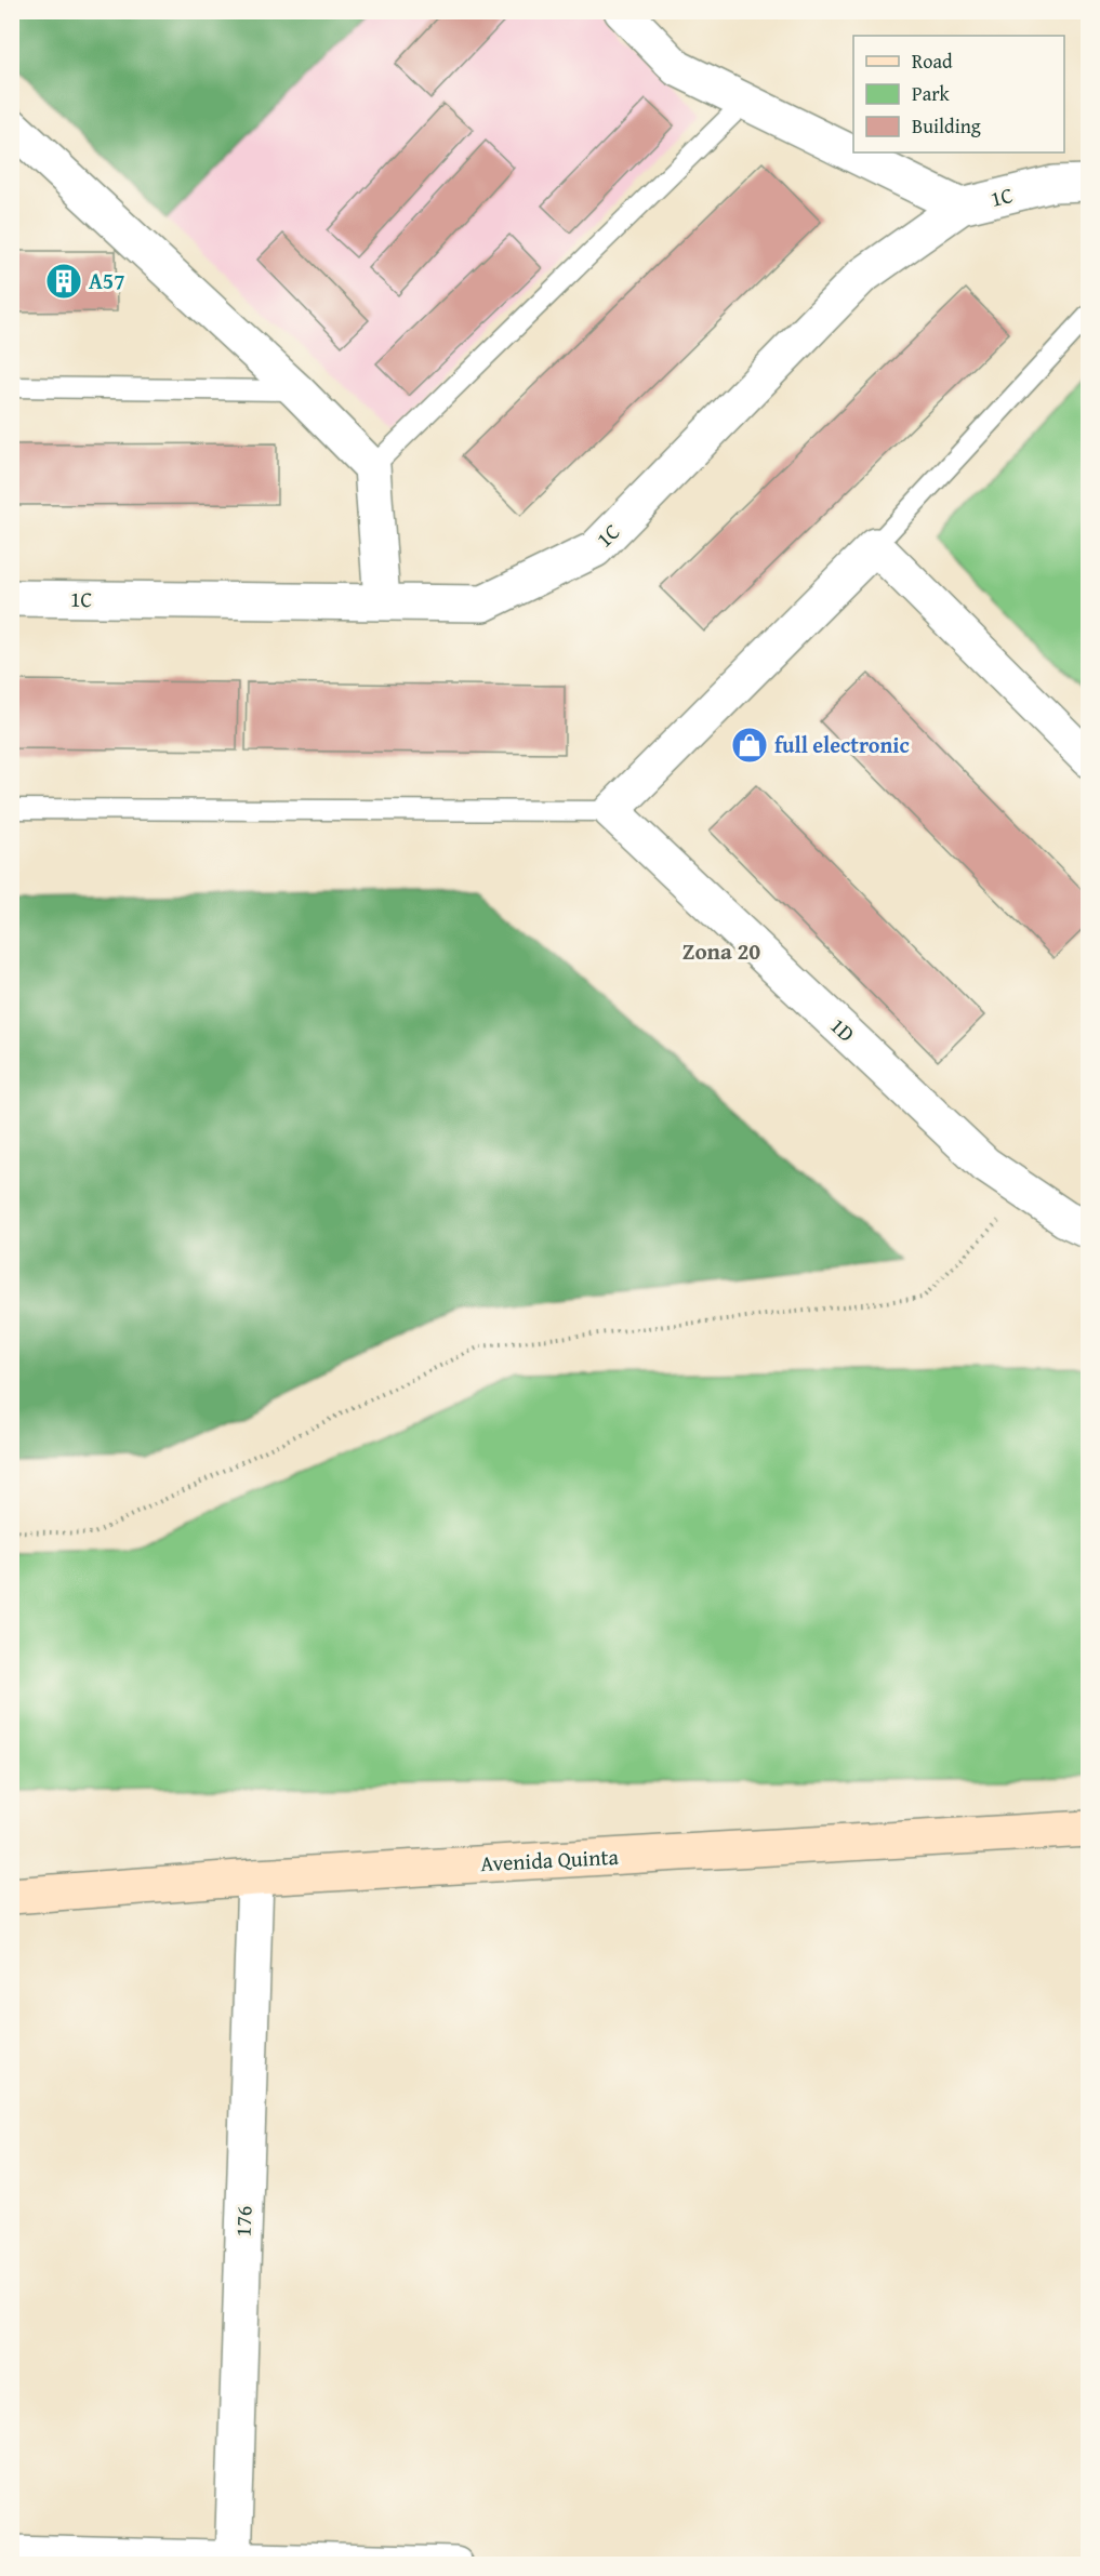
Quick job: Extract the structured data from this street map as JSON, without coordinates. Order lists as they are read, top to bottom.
{
  "streets": {
    "main road": ["Avenida Quinta"],
    "street": ["1C", "1D", "176"]
  },
  "crossings": [
    ["Avenida Quinta", "176"]
  ],
  "districts": ["Zona 20"],
  "places": {
    "building": ["A57"],
    "shop": ["full electronic"]
  },
  "legend": ["Road", "Park", "Building"]
}
